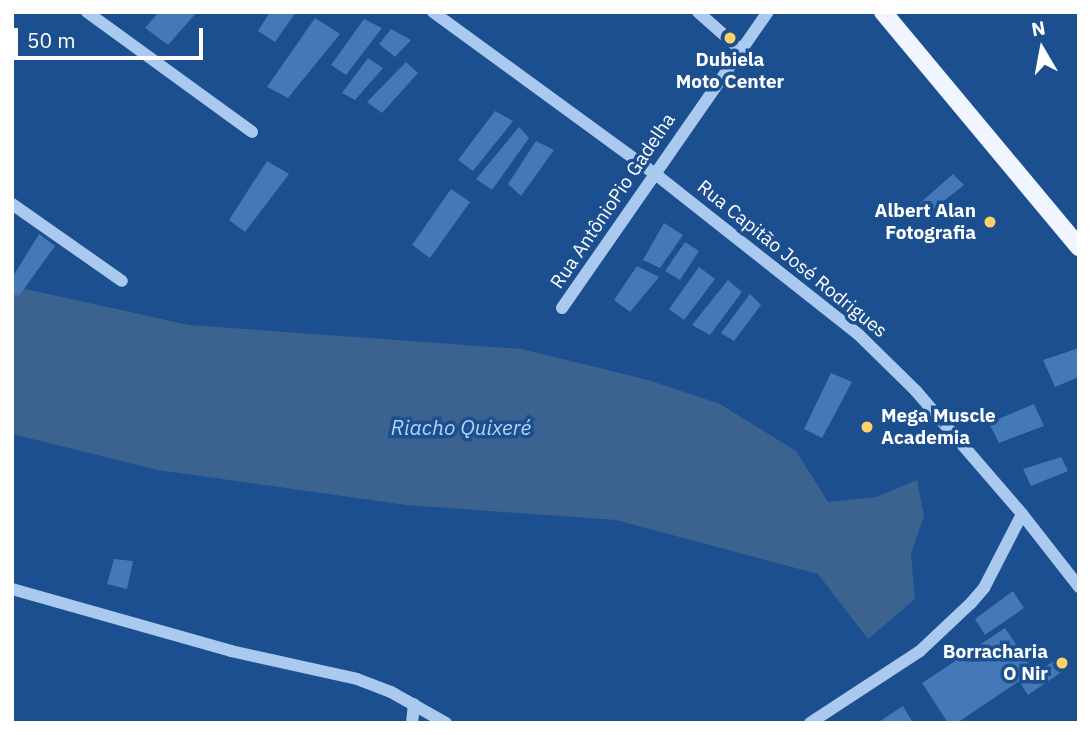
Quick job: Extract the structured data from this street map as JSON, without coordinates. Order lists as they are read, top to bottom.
{
  "streets": {
    "street": ["Rua AntônioPio Gadelha", "Rua Capitão José Rodrigues"]
  },
  "crossings": [
    ["Rua AntônioPio Gadelha", "Rua Capitão José Rodrigues"]
  ],
  "water": ["Riacho Quixeré"],
  "places": [
    "Dubiela Moto Center",
    "Albert Alan Fotografia",
    "Mega Muscle Academia",
    "Borracharia O Nir"
  ],
  "scale_bar": "50 m",
  "north": "top"
}
